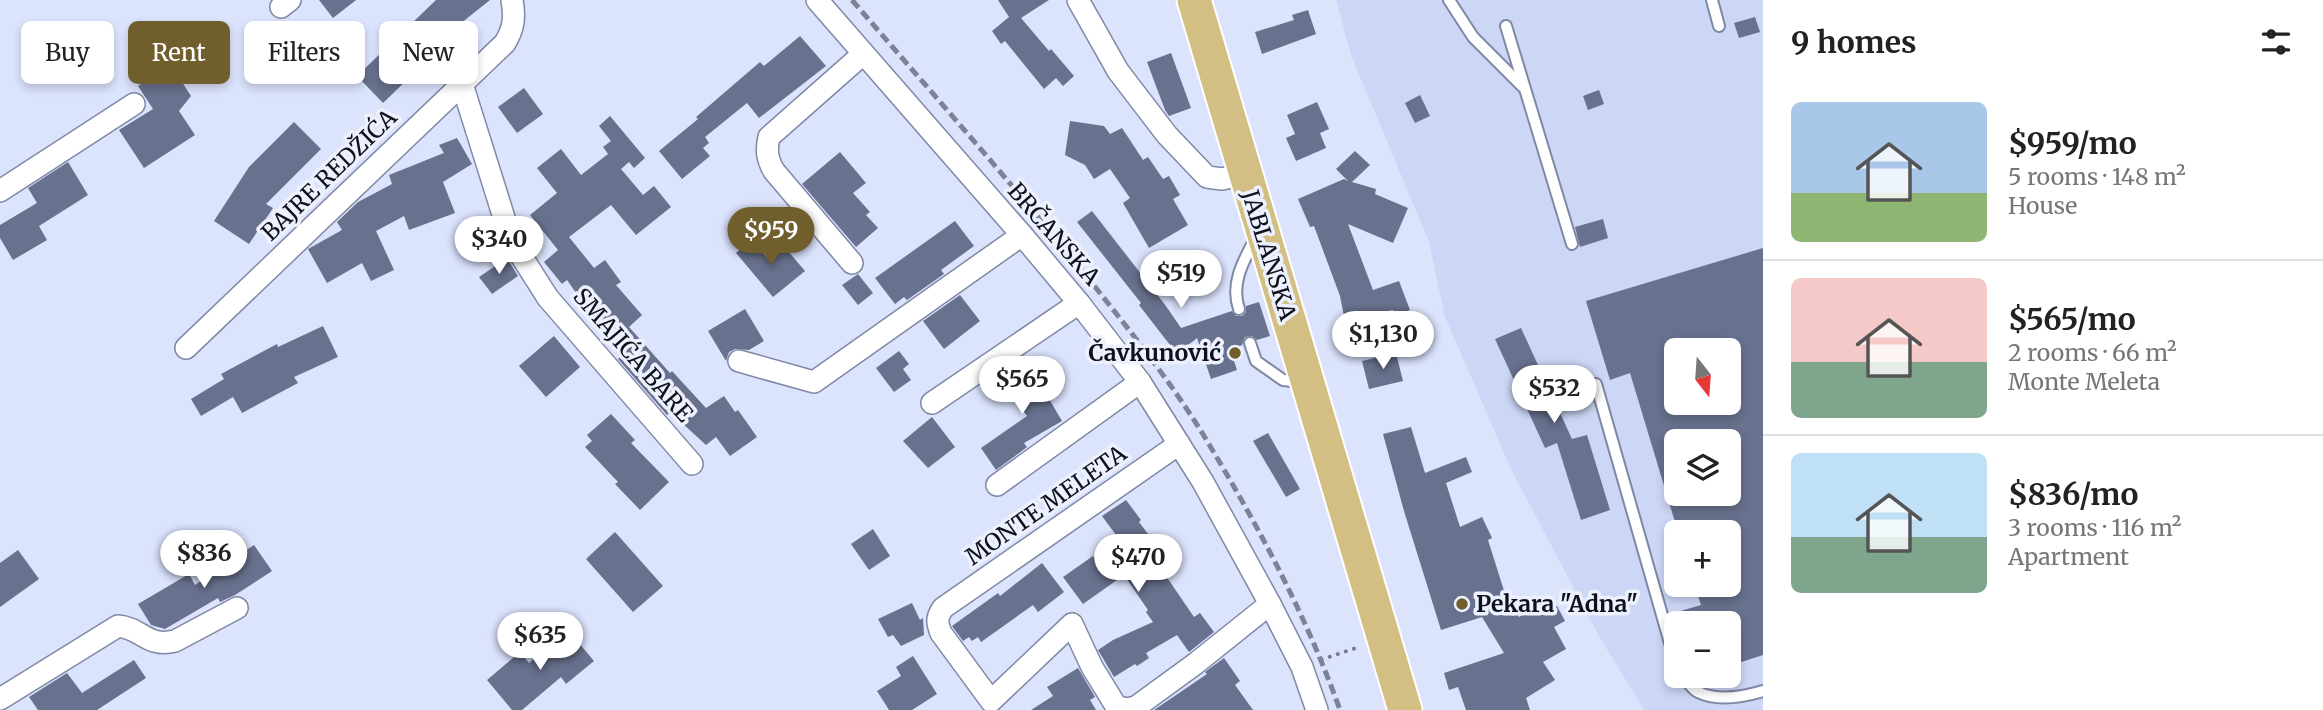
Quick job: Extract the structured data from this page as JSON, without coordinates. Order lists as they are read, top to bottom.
{
  "streets": {
    "main road": ["JABLANSKA"],
    "street": [
      "BAJRE REDŽIĆA",
      "BRČANSKA",
      "SMAJIĆA BARE",
      "MONTE MELETA"
    ]
  },
  "crossings": [
    ["BAJRE REDŽIĆA", "SMAJIĆA BARE"],
    ["BRČANSKA", "MONTE MELETA"]
  ],
  "places": ["Čavkunović", "Pekara \"Adna\""],
  "north": "bottom",
  "page": {
    "heading": "9 homes",
    "chip": [
      "Buy",
      "Rent",
      "Filters",
      "New"
    ],
    "list": [
      {
        "name": "$959/mo",
        "note": "5 rooms · 148 m² · House"
      },
      {
        "name": "$565/mo",
        "note": "2 rooms · 66 m² · Monte Meleta"
      },
      {
        "name": "$836/mo",
        "note": "3 rooms · 116 m² · Apartment"
      }
    ],
    "price": [
      "$959",
      "$340",
      "$519",
      "$1,130",
      "$565",
      "$532",
      "$836",
      "$470",
      "$635"
    ],
    "map_buttons": ["+", "−"]
  }
}
